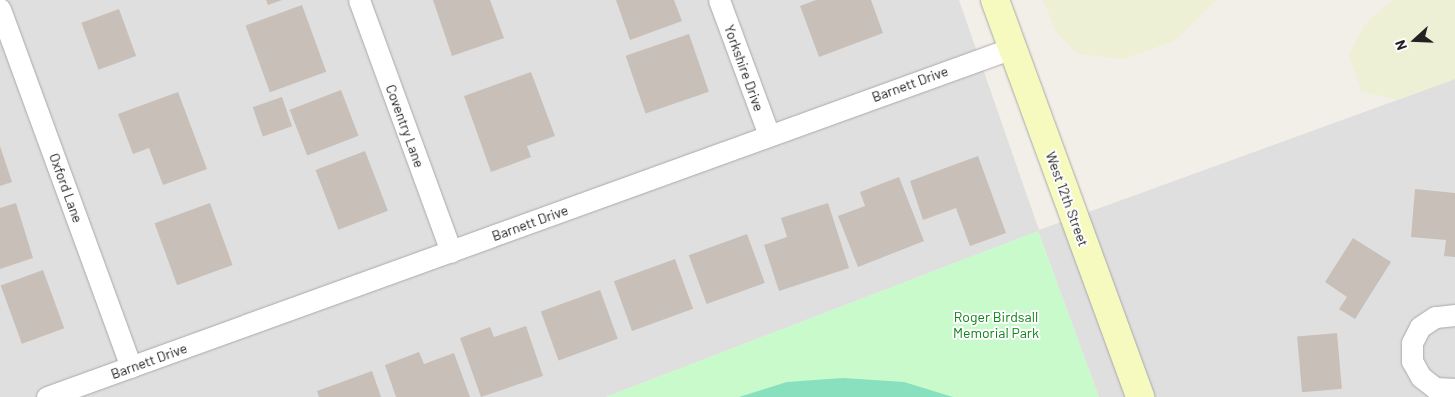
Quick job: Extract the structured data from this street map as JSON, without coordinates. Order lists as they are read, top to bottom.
{
  "streets": {
    "main road": ["West 12th Street"],
    "street": [
      "Yorkshire Drive",
      "Barnett Drive",
      "Coventry Lane",
      "Oxford Lane"
    ]
  },
  "crossings": [
    ["Yorkshire Drive", "Barnett Drive"],
    ["Barnett Drive", "Coventry Lane"],
    ["Barnett Drive", "Oxford Lane"],
    ["Barnett Drive", "West 12th Street"]
  ],
  "parks": ["Roger Birdsall Memorial Park"],
  "north": "left"
}
